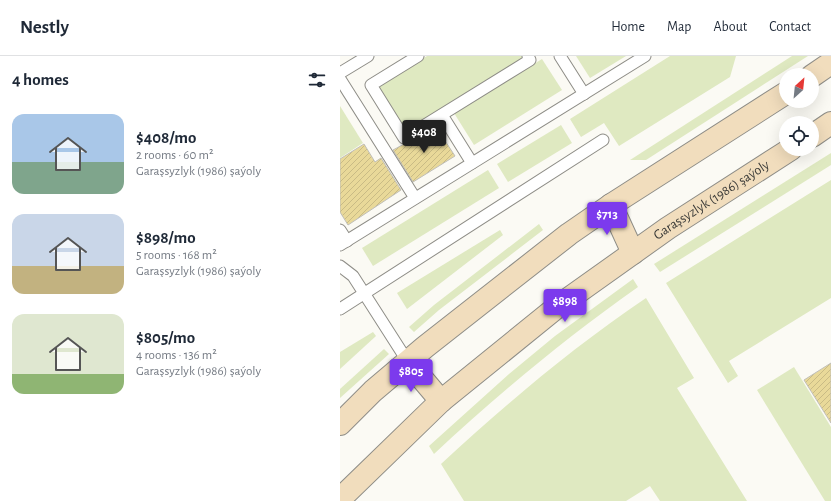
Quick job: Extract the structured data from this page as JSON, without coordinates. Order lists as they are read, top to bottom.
{
  "streets": {
    "main road": ["Garaşsyzlyk (1986) şaýoly"]
  },
  "north": "top right",
  "page": {
    "header": "Nestly",
    "nav": [
      "Home",
      "Map",
      "About",
      "Contact"
    ],
    "heading": "4 homes",
    "list": [
      {
        "name": "$408/mo",
        "note": "2 rooms · 60 m² · Garaşsyzlyk (1986) şaýoly"
      },
      {
        "name": "$898/mo",
        "note": "5 rooms · 168 m² · Garaşsyzlyk (1986) şaýoly"
      },
      {
        "name": "$805/mo",
        "note": "4 rooms · 136 m² · Garaşsyzlyk (1986) şaýoly"
      }
    ],
    "price": [
      "$408",
      "$713",
      "$898",
      "$805"
    ]
  }
}
